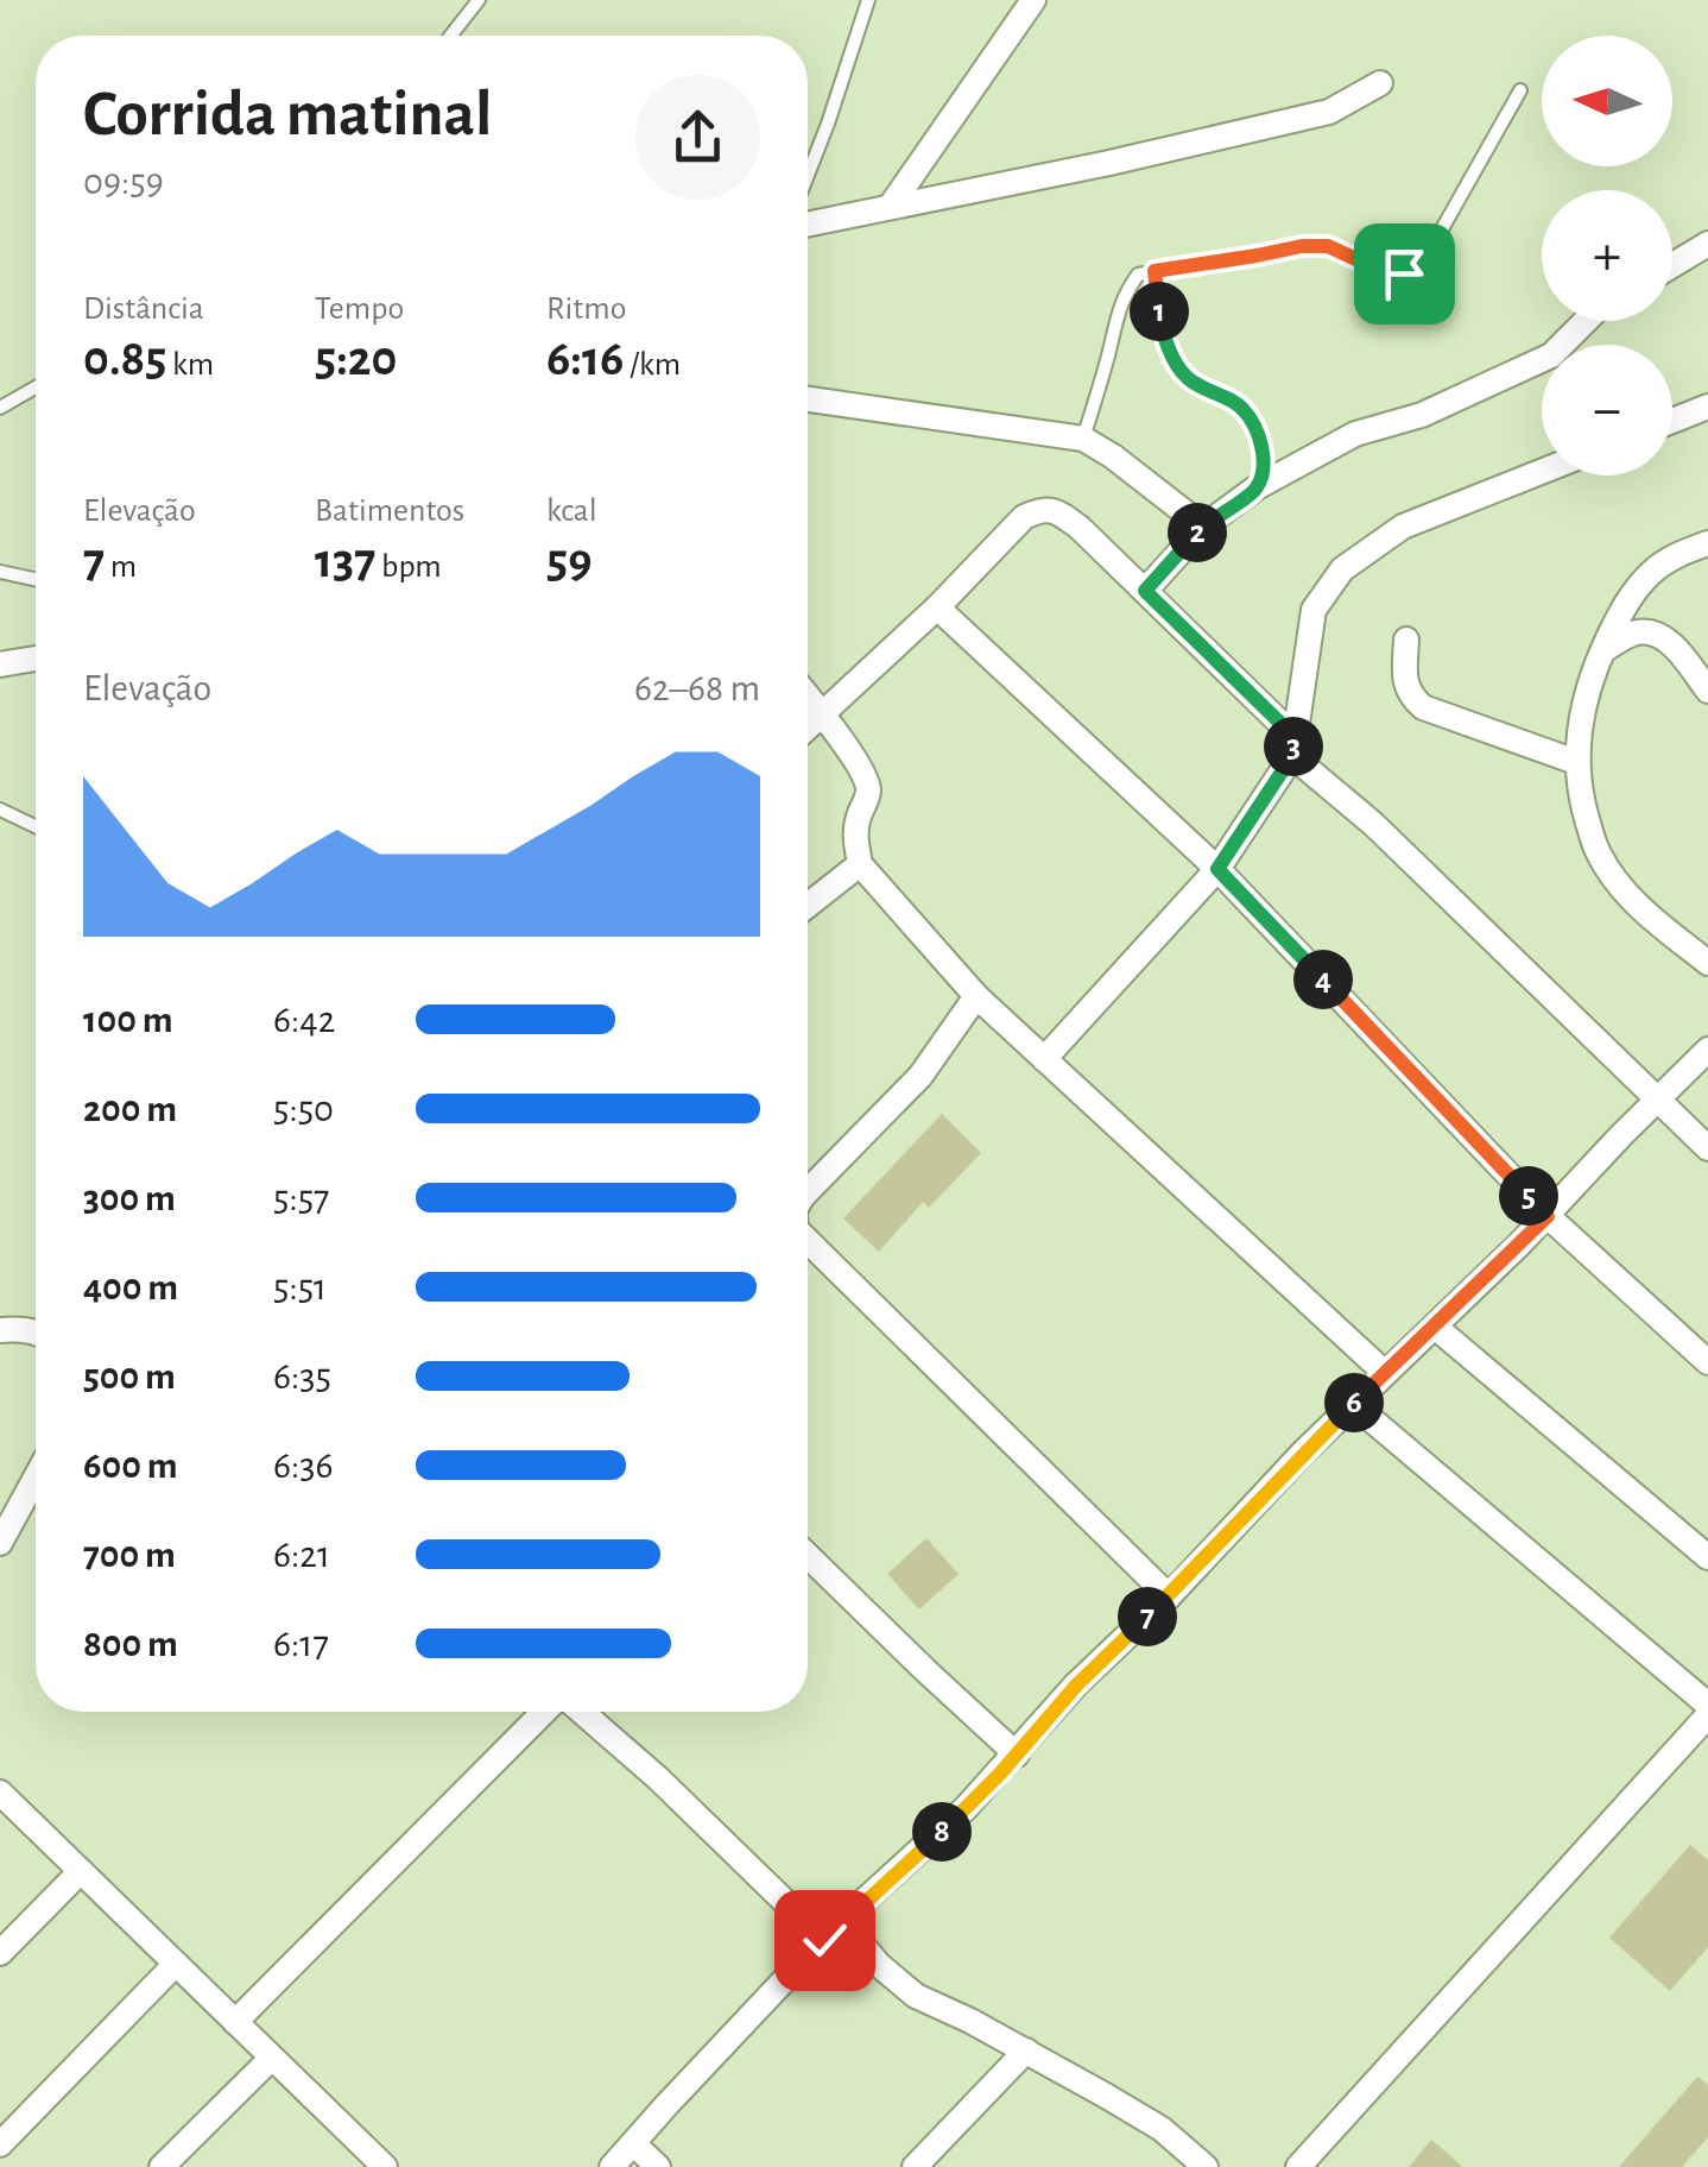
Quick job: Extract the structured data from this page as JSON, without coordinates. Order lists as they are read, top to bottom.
{
  "north": "left",
  "page": {
    "map_buttons": ["+", "−"],
    "heading": ["Corrida matinal", "09:59"],
    "stats": [
      ["Distância", "0.85 km"],
      ["Tempo", "5:20"],
      ["Ritmo", "6:16 /km"],
      ["Elevação", "7 m"],
      ["Batimentos", "137 bpm"],
      ["kcal", "59"]
    ],
    "pins": [
      "1",
      "2",
      "3",
      "4",
      "5",
      "6",
      "7",
      "8"
    ],
    "chart": ["Elevação", "62–68 m"],
    "list": [
      {
        "name": "100 m",
        "note": "6:42"
      },
      {
        "name": "200 m",
        "note": "5:50"
      },
      {
        "name": "300 m",
        "note": "5:57"
      },
      {
        "name": "400 m",
        "note": "5:51"
      },
      {
        "name": "500 m",
        "note": "6:35"
      },
      {
        "name": "600 m",
        "note": "6:36"
      },
      {
        "name": "700 m",
        "note": "6:21"
      },
      {
        "name": "800 m",
        "note": "6:17"
      }
    ]
  }
}
